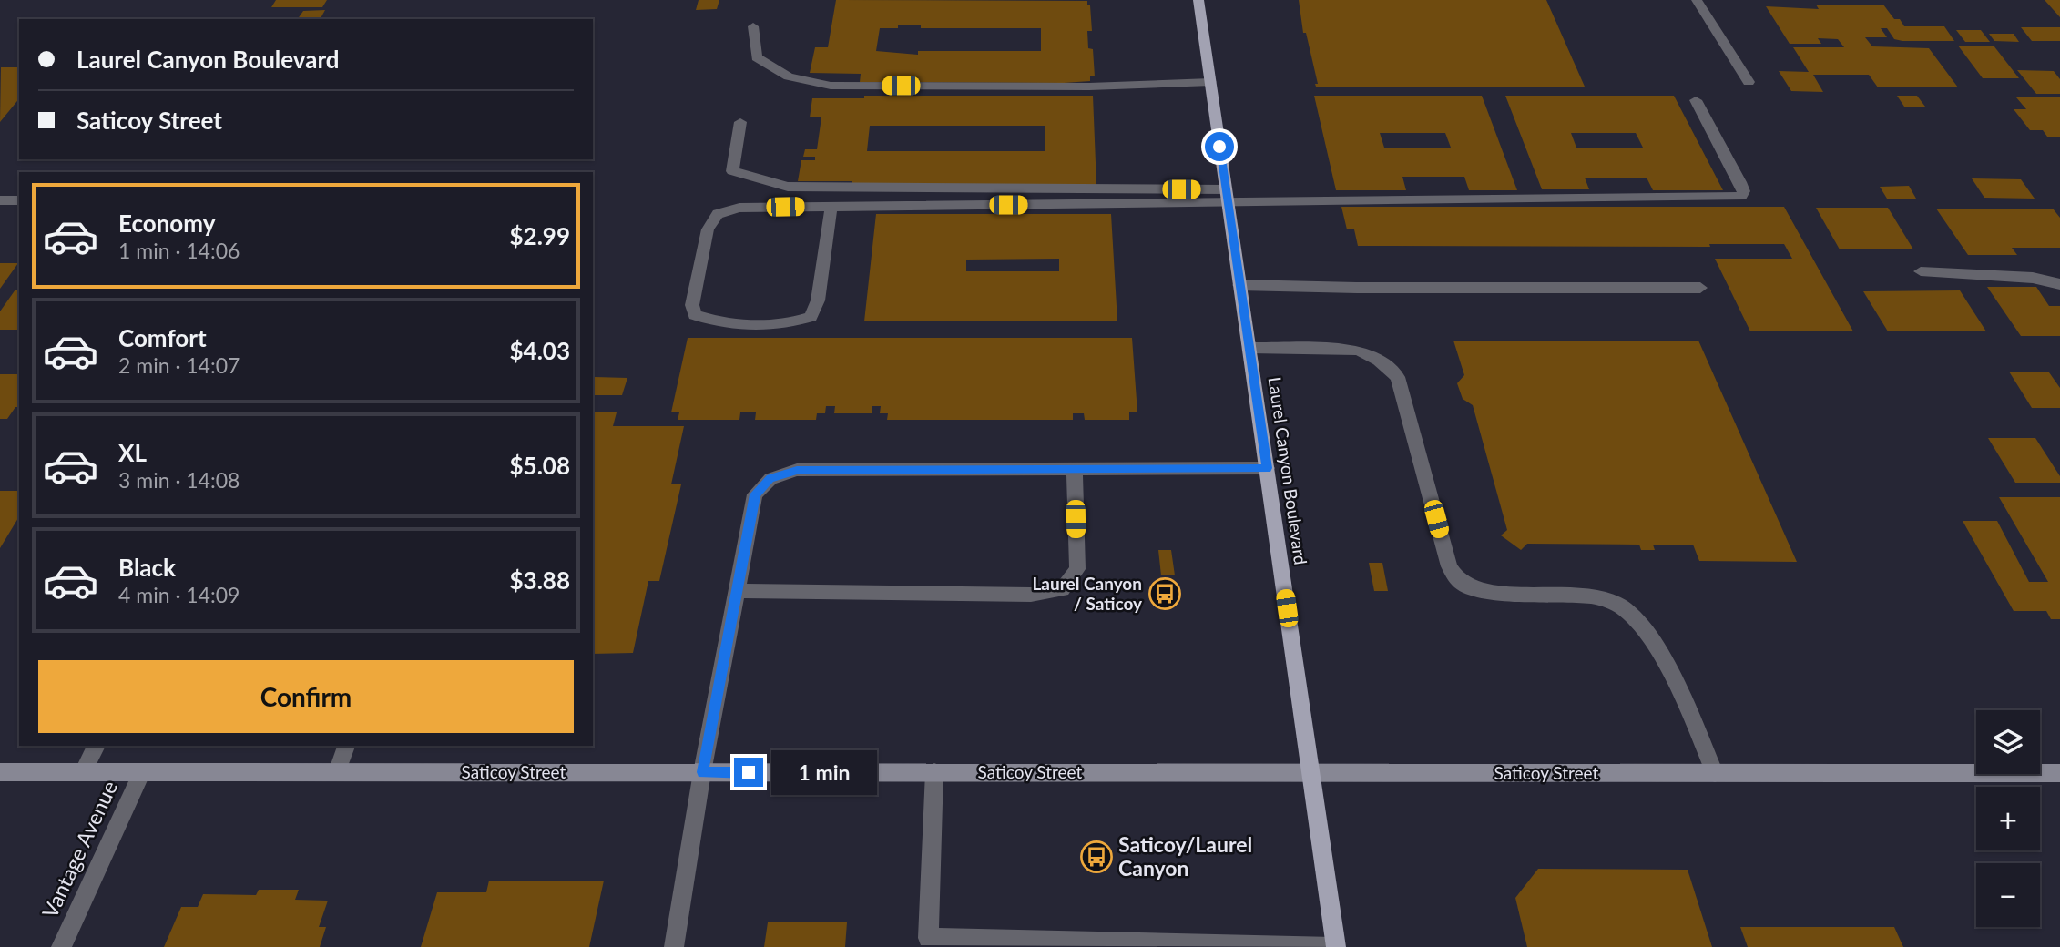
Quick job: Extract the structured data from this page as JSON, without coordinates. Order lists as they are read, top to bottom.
{
  "streets": {
    "main road": ["Laurel Canyon Boulevard", "Saticoy Street"],
    "street": ["Vantage Avenue"]
  },
  "crossings": [
    ["Laurel Canyon Boulevard", "Saticoy Street"],
    ["Saticoy Street", "Vantage Avenue"]
  ],
  "places": {
    "bus stop": ["Laurel Canyon / Saticoy", "Saticoy/Laurel Canyon"]
  },
  "page": {
    "banner": ["Laurel Canyon Boulevard", "Saticoy Street"],
    "list": [
      {
        "name": "Economy",
        "note": "1 min · 14:06",
        "value": "$2.99"
      },
      {
        "name": "Comfort",
        "note": "2 min · 14:07",
        "value": "$4.03"
      },
      {
        "name": "XL",
        "note": "3 min · 14:08",
        "value": "$5.08"
      },
      {
        "name": "Black",
        "note": "4 min · 14:09",
        "value": "$3.88"
      }
    ],
    "buttons": "Confirm",
    "map_buttons": ["+", "−"],
    "bubble": "1 min"
  }
}
